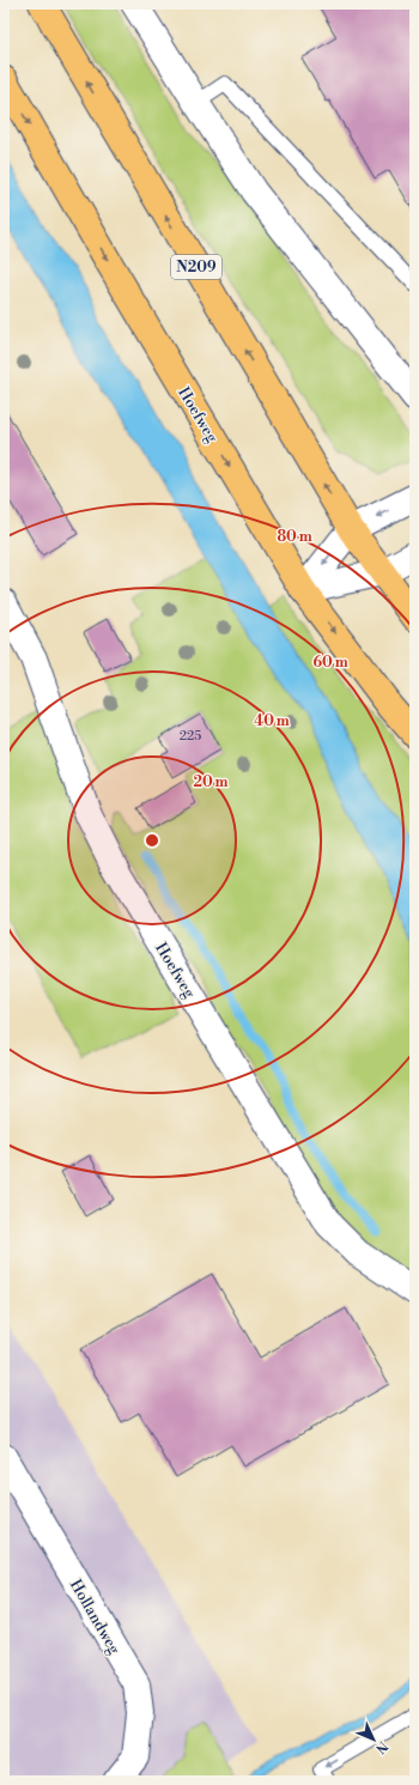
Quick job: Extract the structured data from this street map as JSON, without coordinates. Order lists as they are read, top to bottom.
{
  "streets": {
    "main road": ["N209", "Hoefweg"],
    "street": ["Hollandweg"]
  },
  "house_numbers": ["225"],
  "north": "bottom right",
  "rings": [
    "80 m",
    "60 m",
    "40 m",
    "20 m"
  ]
}
